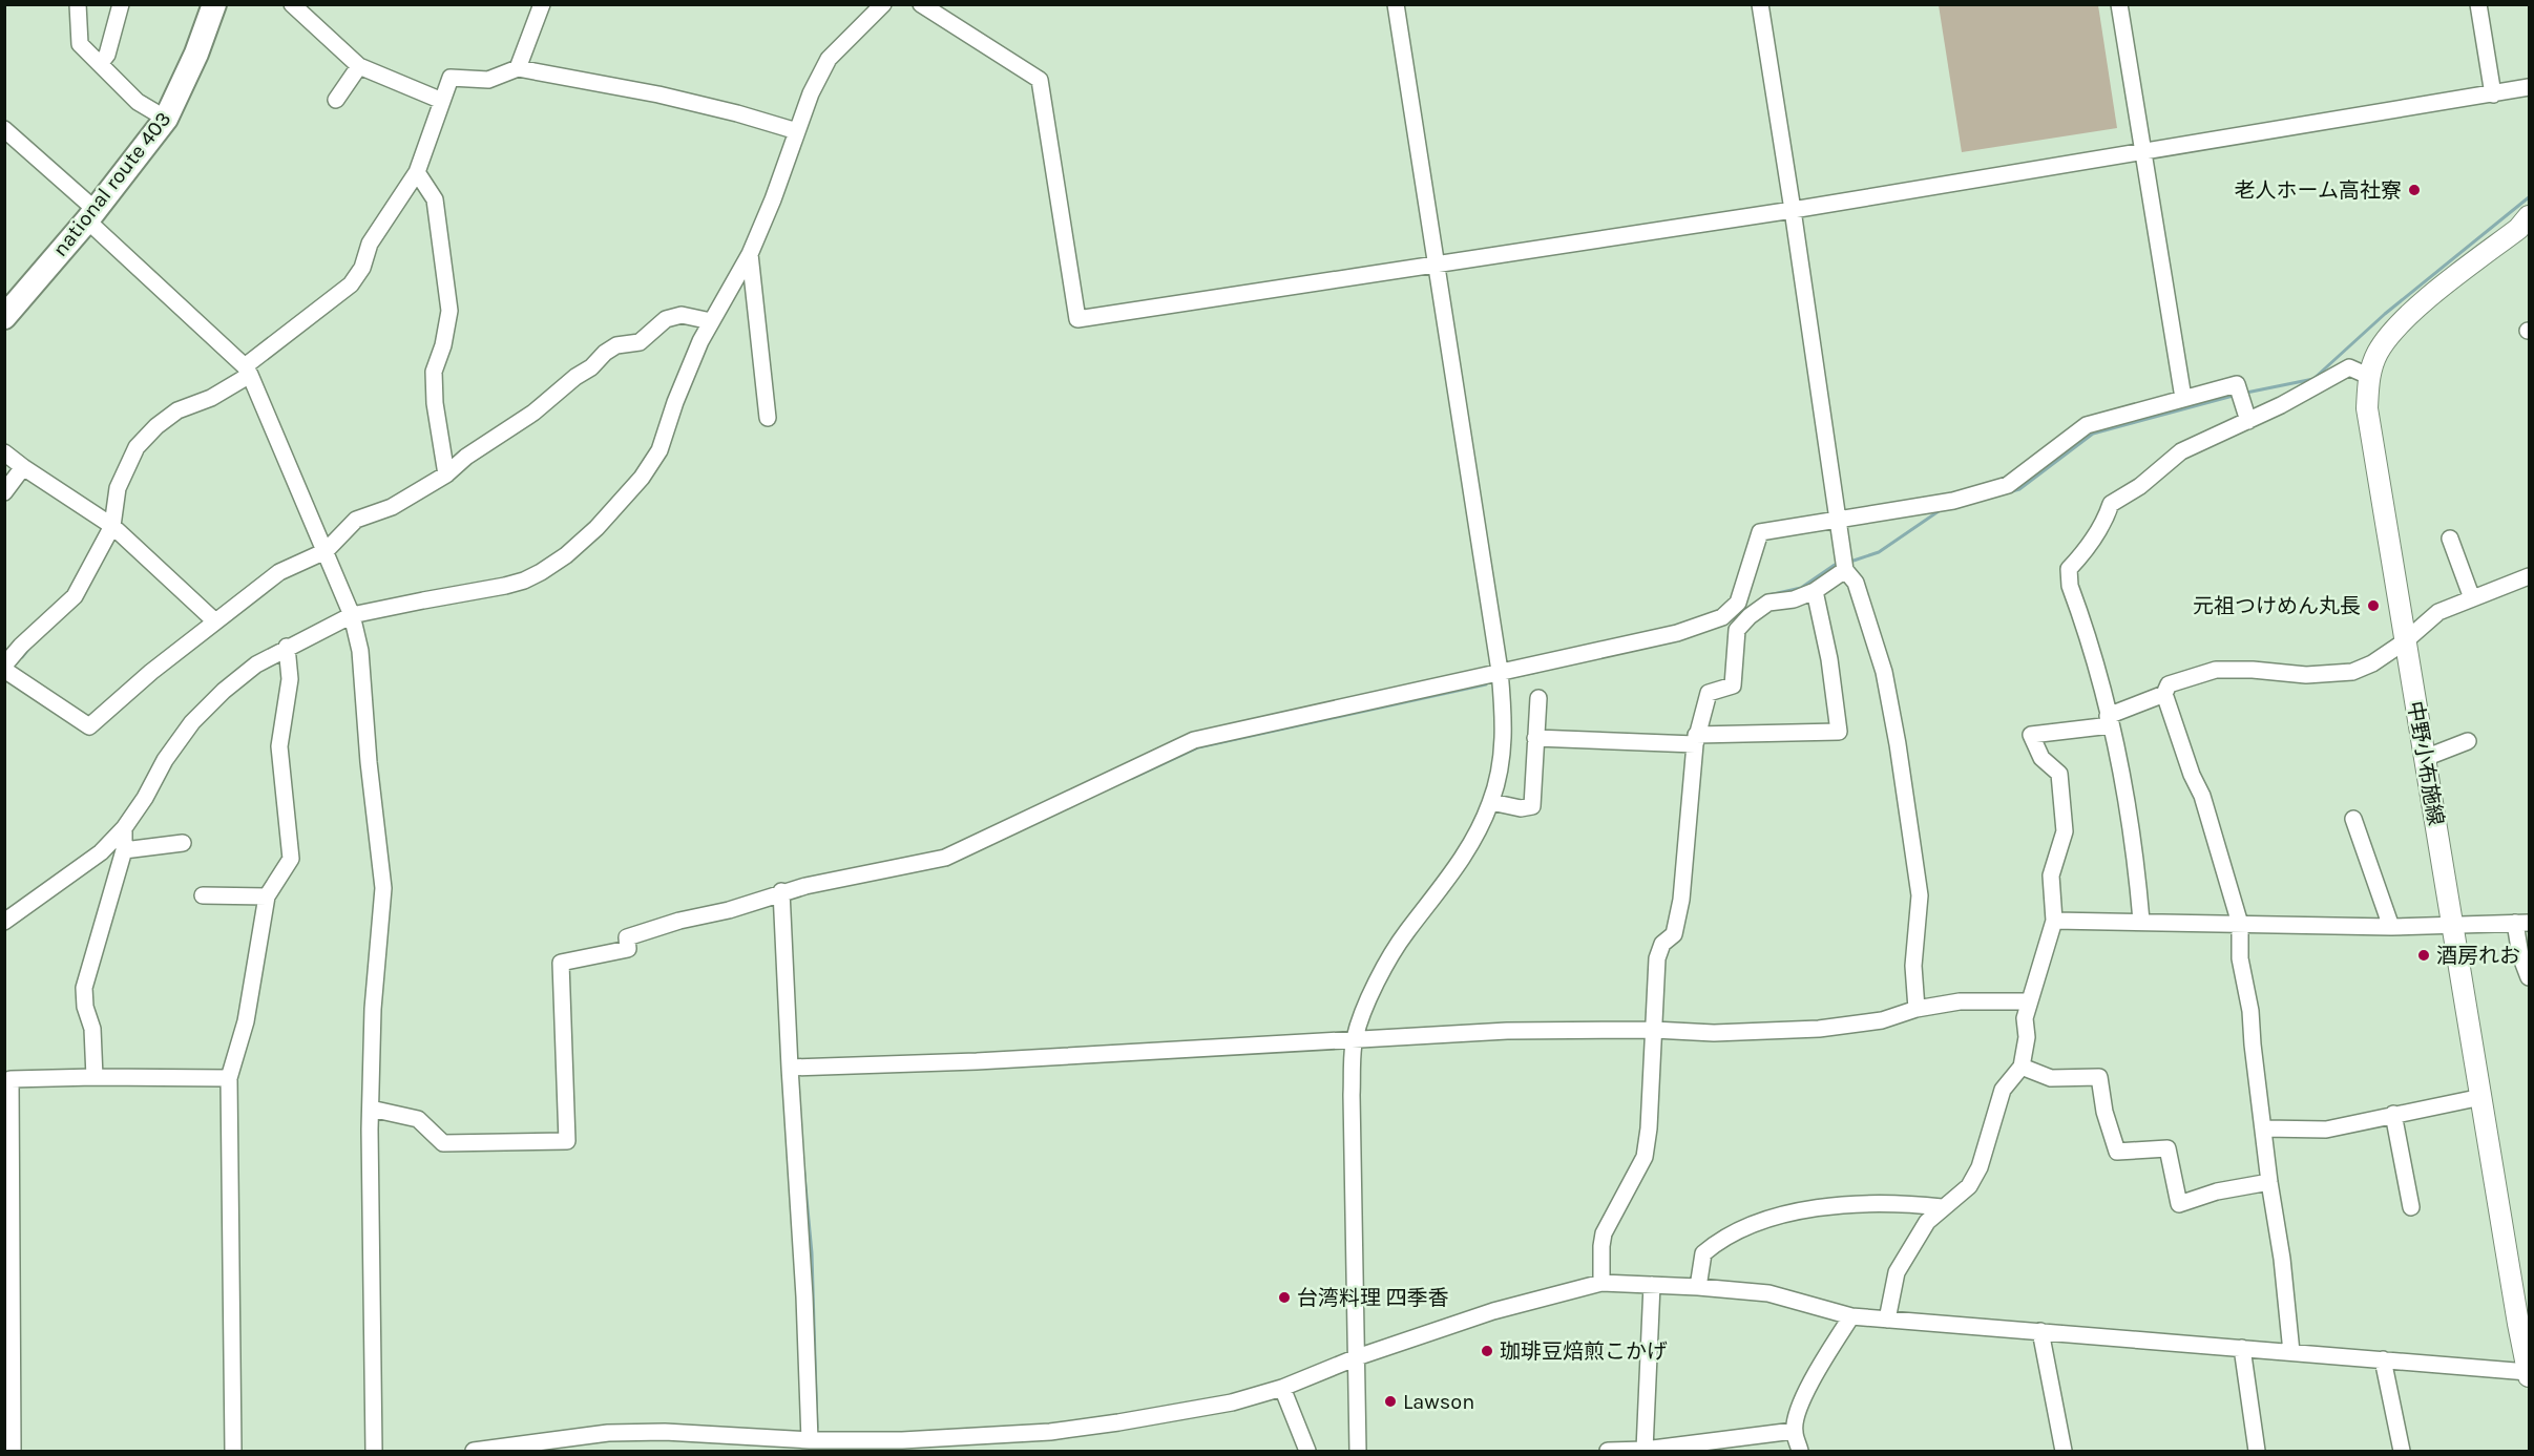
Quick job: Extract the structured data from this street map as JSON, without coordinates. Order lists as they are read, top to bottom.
{
  "streets": {
    "highway": ["national route 403"],
    "main road": ["中野小布施線"]
  },
  "places": [
    "老人ホーム高社寮",
    "元祖つけめん丸長",
    "酒房れお",
    "台湾料理 四季香",
    "珈琲豆焙煎こかげ",
    "Lawson"
  ]
}
